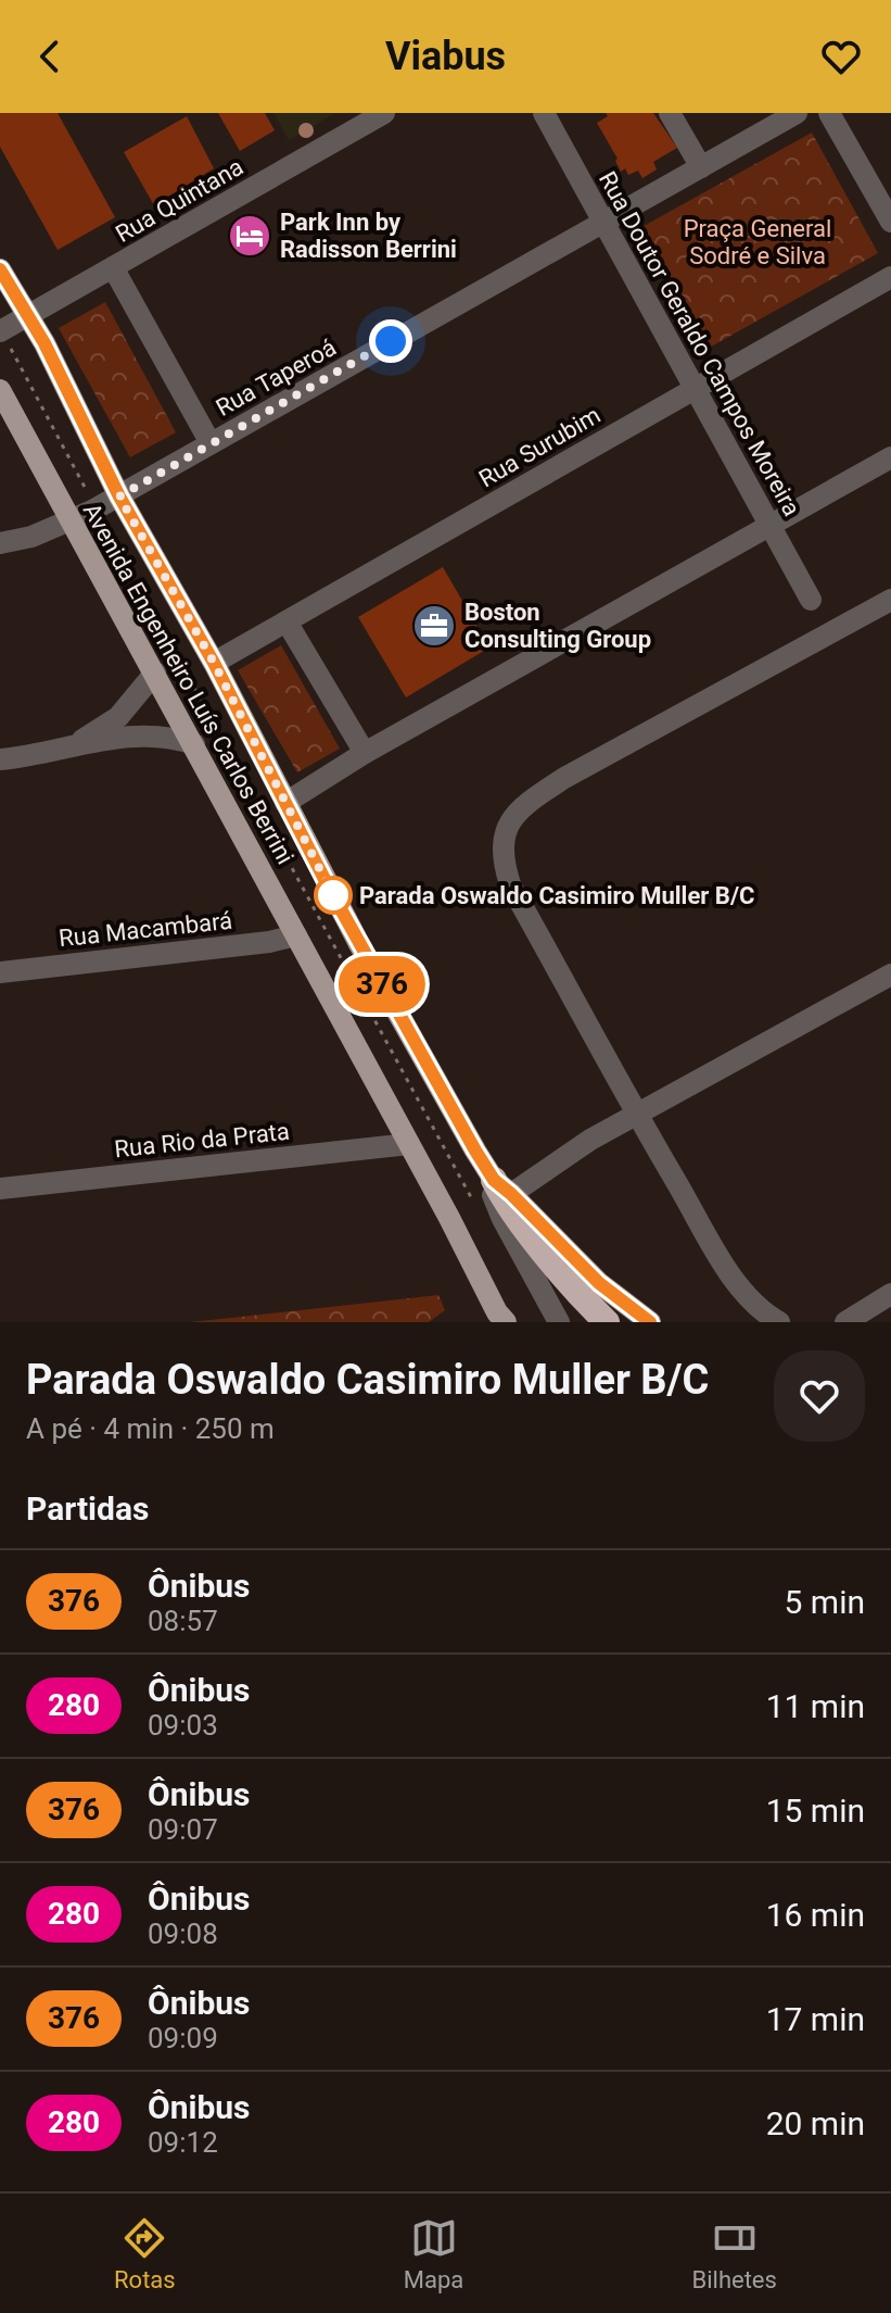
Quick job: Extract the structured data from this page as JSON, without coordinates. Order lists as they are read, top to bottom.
{
  "streets": {
    "main road": ["Avenida Engenheiro Luís Carlos Berrini"],
    "street": [
      "Rua Quintana",
      "Rua Doutor Geraldo Campos Moreira",
      "Rua Taperoá",
      "Rua Surubim",
      "Rua Macambará",
      "Rua Rio da Prata"
    ]
  },
  "crossings": [
    ["Rua Quintana", "Avenida Engenheiro Luís Carlos Berrini"],
    ["Rua Doutor Geraldo Campos Moreira", "Rua Taperoá"],
    ["Rua Doutor Geraldo Campos Moreira", "Rua Surubim"],
    ["Rua Taperoá", "Avenida Engenheiro Luís Carlos Berrini"],
    ["Rua Surubim", "Avenida Engenheiro Luís Carlos Berrini"],
    ["Avenida Engenheiro Luís Carlos Berrini", "Rua Macambará"],
    ["Avenida Engenheiro Luís Carlos Berrini", "Rua Rio da Prata"]
  ],
  "parks": ["Praça General Sodré e Silva"],
  "places": {
    "hotel": ["Park Inn by Radisson Berrini"],
    "office": ["Boston Consulting Group"],
    "other": ["Parada Oswaldo Casimiro Muller B/C"]
  },
  "lines": ["bus line 376"],
  "page": {
    "header": "Viabus",
    "on_map": "376",
    "heading": [
      ["Parada Oswaldo Casimiro Muller B/C", "A pé · 4 min · 250 m"],
      "Partidas"
    ],
    "list": [
      {
        "mark": "376",
        "name": "Ônibus",
        "note": "08:57",
        "value": "5 min"
      },
      {
        "mark": "280",
        "name": "Ônibus",
        "note": "09:03",
        "value": "11 min"
      },
      {
        "mark": "376",
        "name": "Ônibus",
        "note": "09:07",
        "value": "15 min"
      },
      {
        "mark": "280",
        "name": "Ônibus",
        "note": "09:08",
        "value": "16 min"
      },
      {
        "mark": "376",
        "name": "Ônibus",
        "note": "09:09",
        "value": "17 min"
      },
      {
        "mark": "280",
        "name": "Ônibus",
        "note": "09:12",
        "value": "20 min"
      }
    ],
    "tabs": ["Rotas", "Mapa", "Bilhetes"]
  }
}
